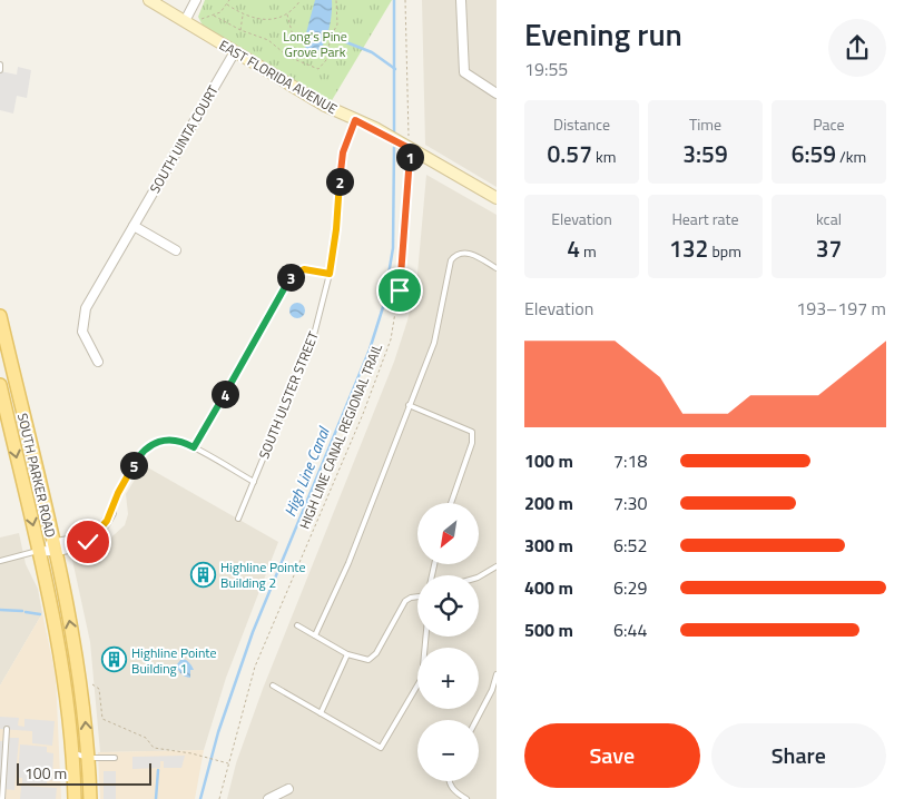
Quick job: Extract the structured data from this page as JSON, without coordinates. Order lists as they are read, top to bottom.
{
  "streets": {
    "main road": ["SOUTH PARKER ROAD"],
    "street": ["EAST FLORIDA AVENUE", "SOUTH UINTA COURT"],
    "lane": ["SOUTH ULSTER STREET"],
    "path": ["HIGH LINE CANAL REGIONAL TRAIL"]
  },
  "crossings": [
    ["EAST FLORIDA AVENUE", "SOUTH UINTA COURT"],
    ["EAST FLORIDA AVENUE", "SOUTH ULSTER STREET"],
    ["EAST FLORIDA AVENUE", "HIGH LINE CANAL REGIONAL TRAIL"]
  ],
  "water": ["High Line Canal"],
  "parks": ["Long's Pine Grove Park"],
  "places": {
    "building": ["Highline Pointe Building 2", "Highline Pointe Building 1"]
  },
  "scale_bar": "100 m",
  "north": "bottom left",
  "page": {
    "heading": ["Evening run", "19:55"],
    "stats": [
      ["Distance", "0.57 km"],
      ["Time", "3:59"],
      ["Pace", "6:59 /km"],
      ["Elevation", "4 m"],
      ["Heart rate", "132 bpm"],
      ["kcal", "37"]
    ],
    "pins": [
      "1",
      "2",
      "3",
      "4",
      "5"
    ],
    "chart": ["Elevation", "193–197 m"],
    "list": [
      {
        "name": "100 m",
        "note": "7:18"
      },
      {
        "name": "200 m",
        "note": "7:30"
      },
      {
        "name": "300 m",
        "note": "6:52"
      },
      {
        "name": "400 m",
        "note": "6:29"
      },
      {
        "name": "500 m",
        "note": "6:44"
      }
    ],
    "map_buttons": ["+", "−"],
    "buttons": ["Save", "Share"],
    "scale": "100 m"
  }
}
